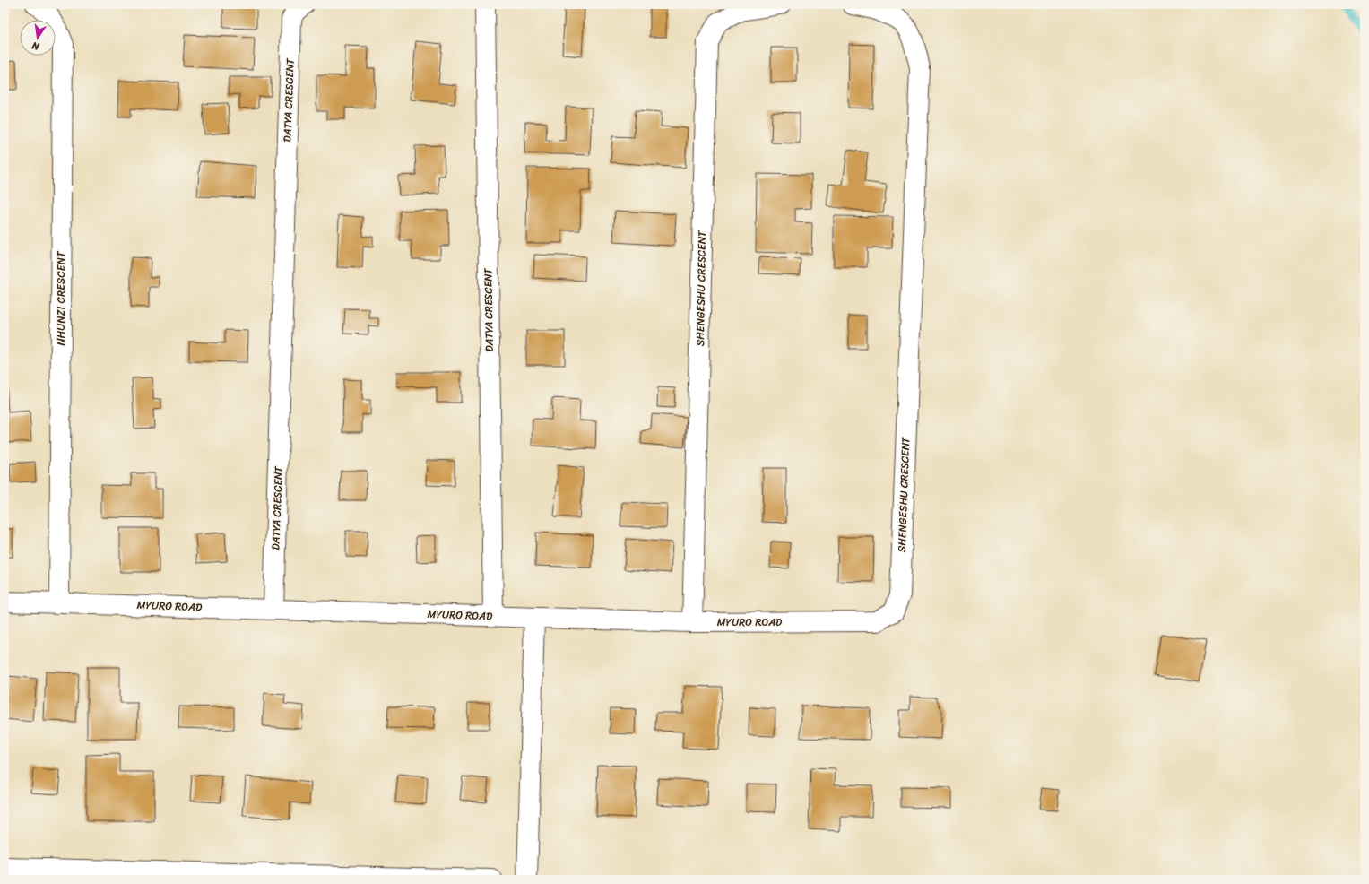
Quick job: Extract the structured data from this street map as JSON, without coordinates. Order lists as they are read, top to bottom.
{
  "streets": {
    "street": [
      "DATYA CRESCENT",
      "SHENGESHU CRESCENT",
      "NHUNZI CRESCENT",
      "MYURO ROAD"
    ]
  },
  "crossings": [
    ["DATYA CRESCENT", "MYURO ROAD"],
    ["SHENGESHU CRESCENT", "MYURO ROAD"],
    ["NHUNZI CRESCENT", "MYURO ROAD"]
  ],
  "north": "bottom"
}
